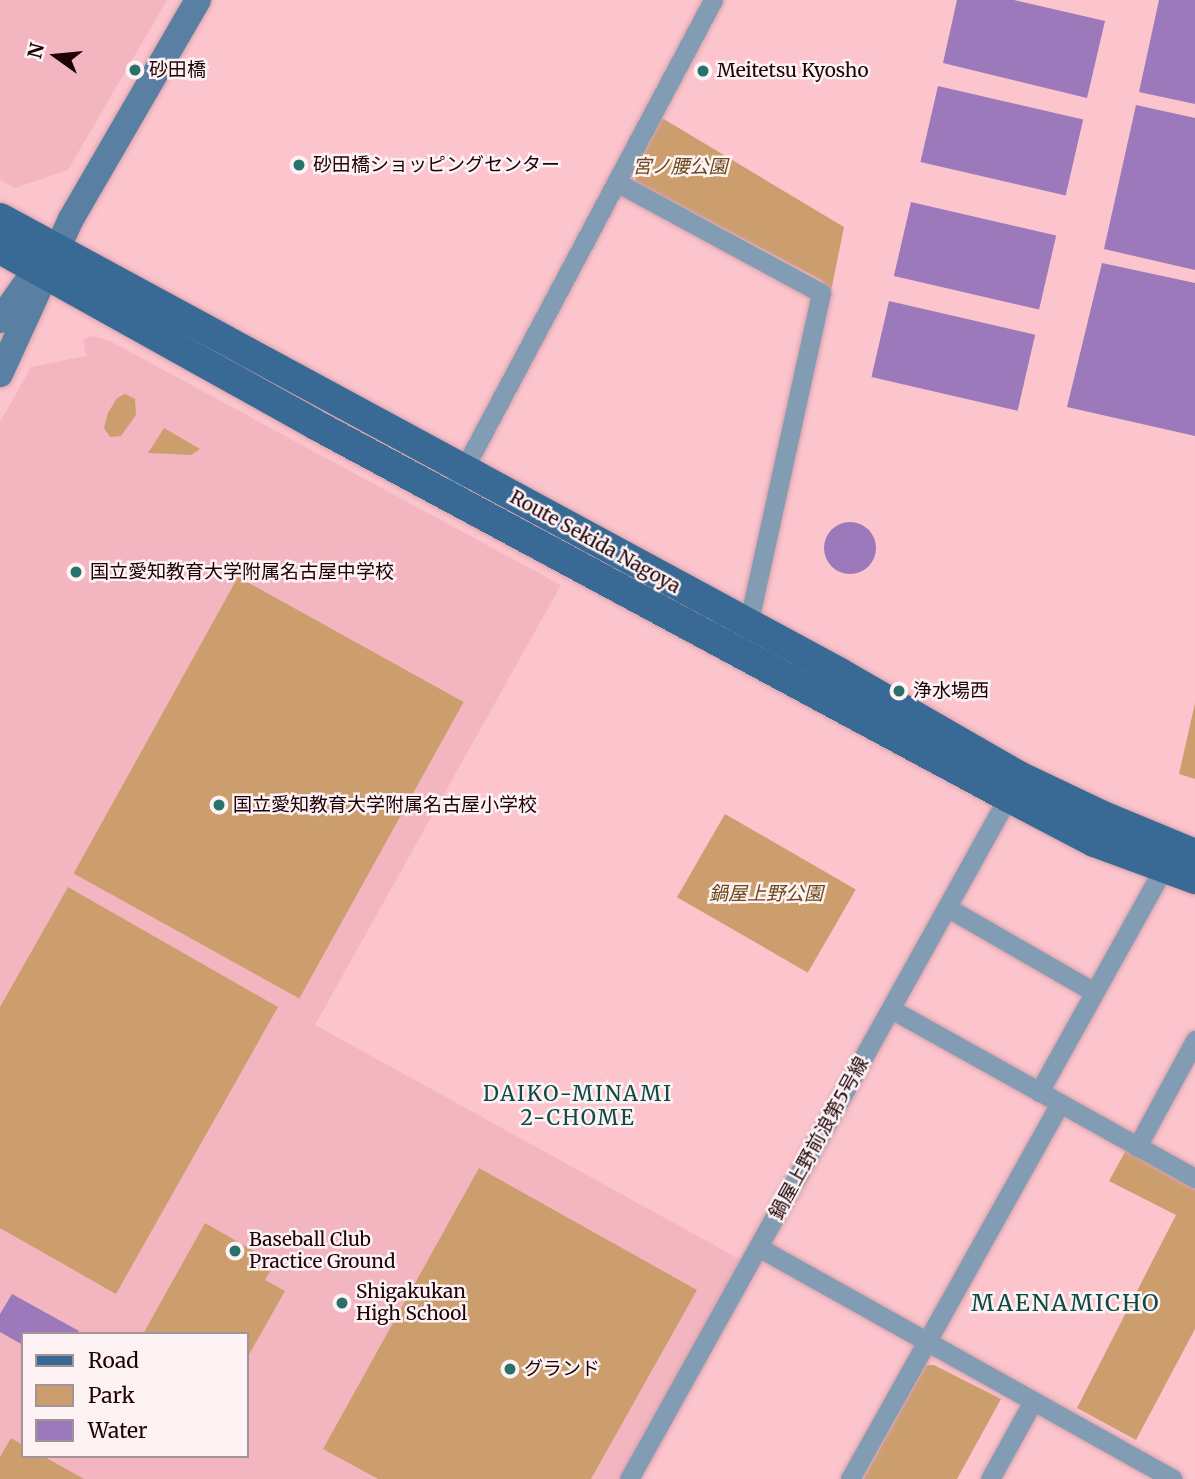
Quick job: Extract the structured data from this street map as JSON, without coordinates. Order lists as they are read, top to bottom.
{
  "streets": {
    "main road": ["Route Sekida Nagoya"],
    "street": ["鍋屋上野前浪第5号線"]
  },
  "crossings": [
    ["Route Sekida Nagoya", "鍋屋上野前浪第5号線"]
  ],
  "districts": ["DAIKO-MINAMI 2-CHOME", "MAENAMICHO"],
  "parks": ["宮ノ腰公園", "鍋屋上野公園"],
  "places": [
    "砂田橋",
    "Meitetsu Kyosho",
    "砂田橋ショッピングセンター",
    "国立愛知教育大学附属名古屋中学校",
    "浄水場西",
    "国立愛知教育大学附属名古屋小学校",
    "Baseball Club Practice Ground",
    "Shigakukan High School",
    "グランド"
  ],
  "legend": ["Road", "Park", "Water"],
  "north": "left"
}
